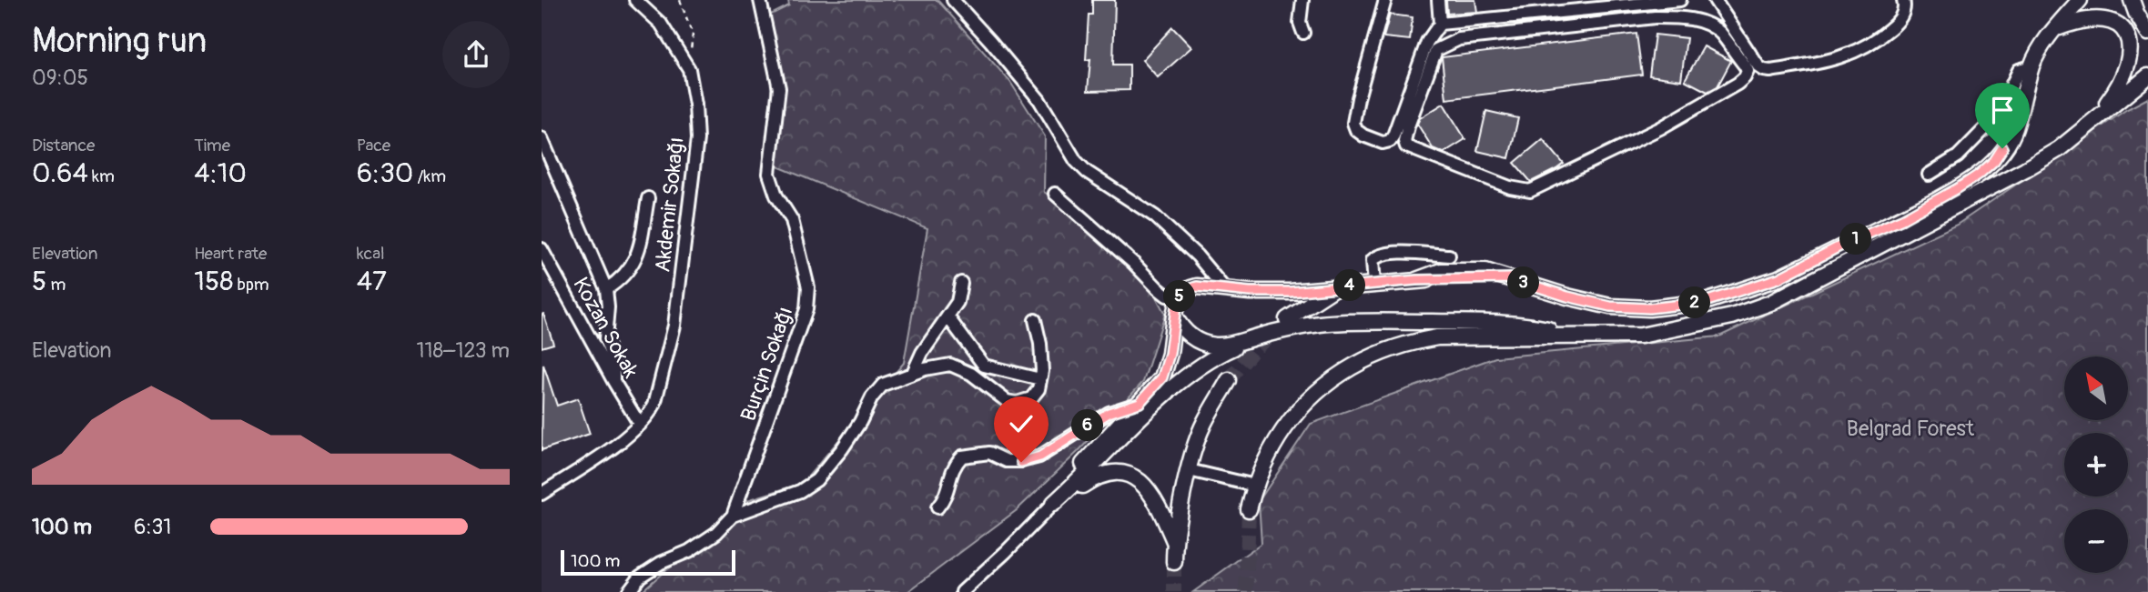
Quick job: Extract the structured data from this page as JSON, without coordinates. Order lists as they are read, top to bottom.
{
  "streets": {
    "street": ["Akdemir Sokağı", "Kozan Sokak", "Burçin Sokağı"]
  },
  "crossings": [
    ["Akdemir Sokağı", "Kozan Sokak"]
  ],
  "parks": ["Belgrad Forest"],
  "scale_bar": "100 m",
  "north": "top left",
  "page": {
    "heading": ["Morning run", "09:05"],
    "stats": [
      ["Distance", "0.64 km"],
      ["Time", "4:10"],
      ["Pace", "6:30 /km"],
      ["Elevation", "5 m"],
      ["Heart rate", "158 bpm"],
      ["kcal", "47"]
    ],
    "pins": [
      "1",
      "3",
      "4",
      "5",
      "2",
      "6"
    ],
    "chart": ["Elevation", "118–123 m"],
    "map_buttons": ["+", "−"],
    "list": [
      {
        "name": "100 m",
        "note": "6:31"
      }
    ],
    "scale": "100 m"
  }
}
